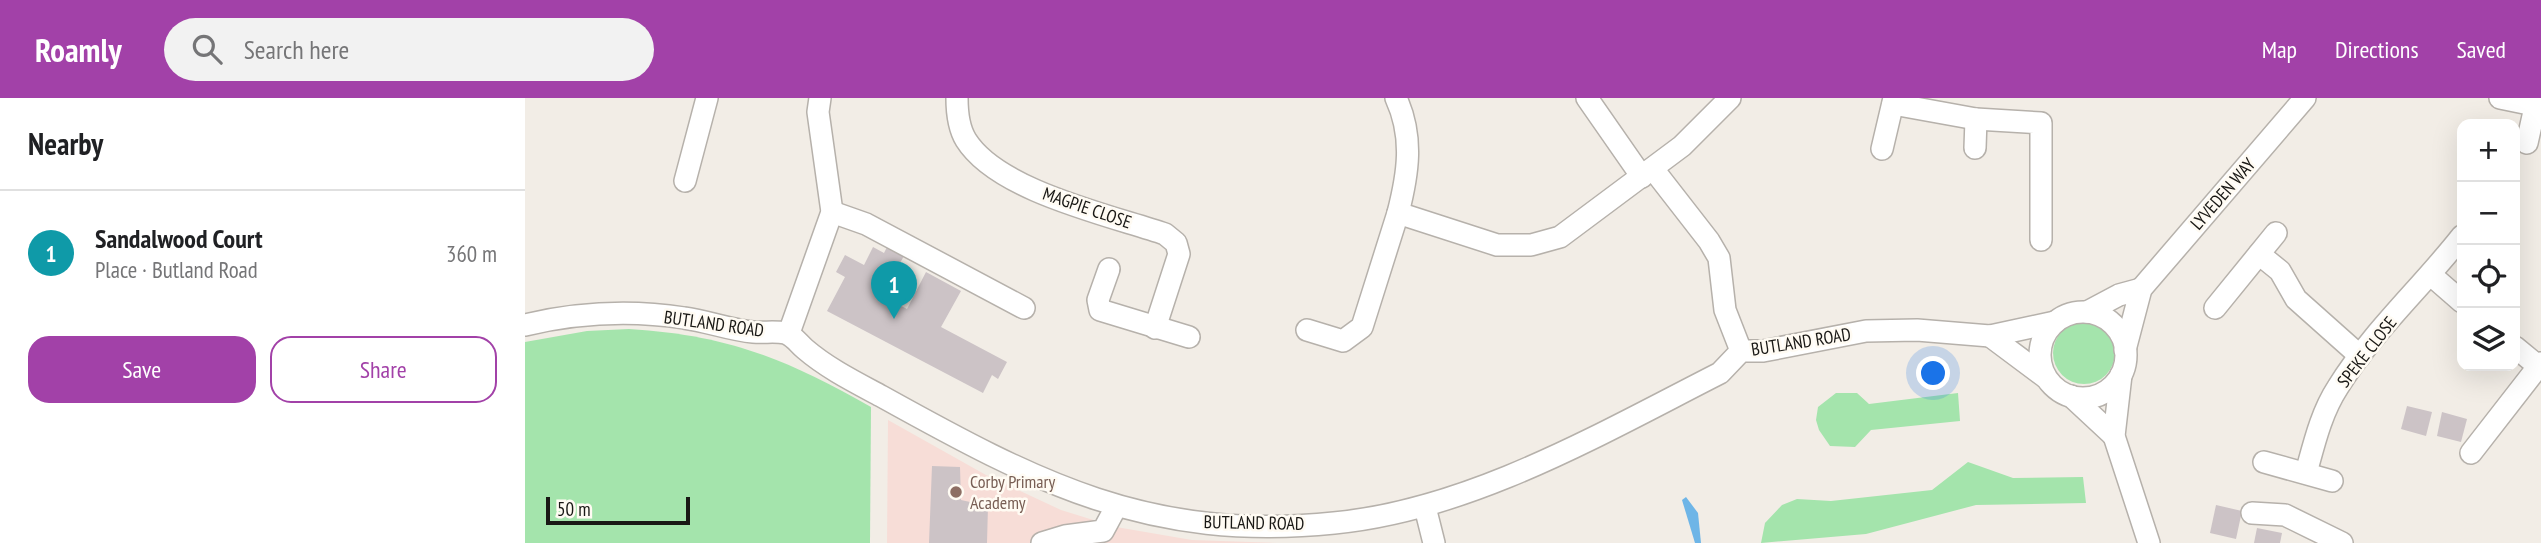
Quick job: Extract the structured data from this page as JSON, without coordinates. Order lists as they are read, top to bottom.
{
  "streets": {
    "street": [
      "LYVEDEN WAY",
      "MAGPIE CLOSE",
      "BUTLAND ROAD",
      "SPEKE CLOSE"
    ]
  },
  "crossings": [
    ["LYVEDEN WAY", "BUTLAND ROAD"]
  ],
  "places": ["Corby Primary Academy"],
  "scale_bar": "50 m",
  "page": {
    "header": "Roamly",
    "search": "Search here",
    "nav": ["Map", "Directions", "Saved"],
    "heading": "Nearby",
    "map_buttons": ["+", "−"],
    "list": [
      {
        "mark": "1",
        "name": "Sandalwood Court",
        "note": "Place · Butland Road",
        "value": "360 m"
      }
    ],
    "pins": "1",
    "buttons": ["Save", "Share"],
    "scale": "50 m"
  }
}
